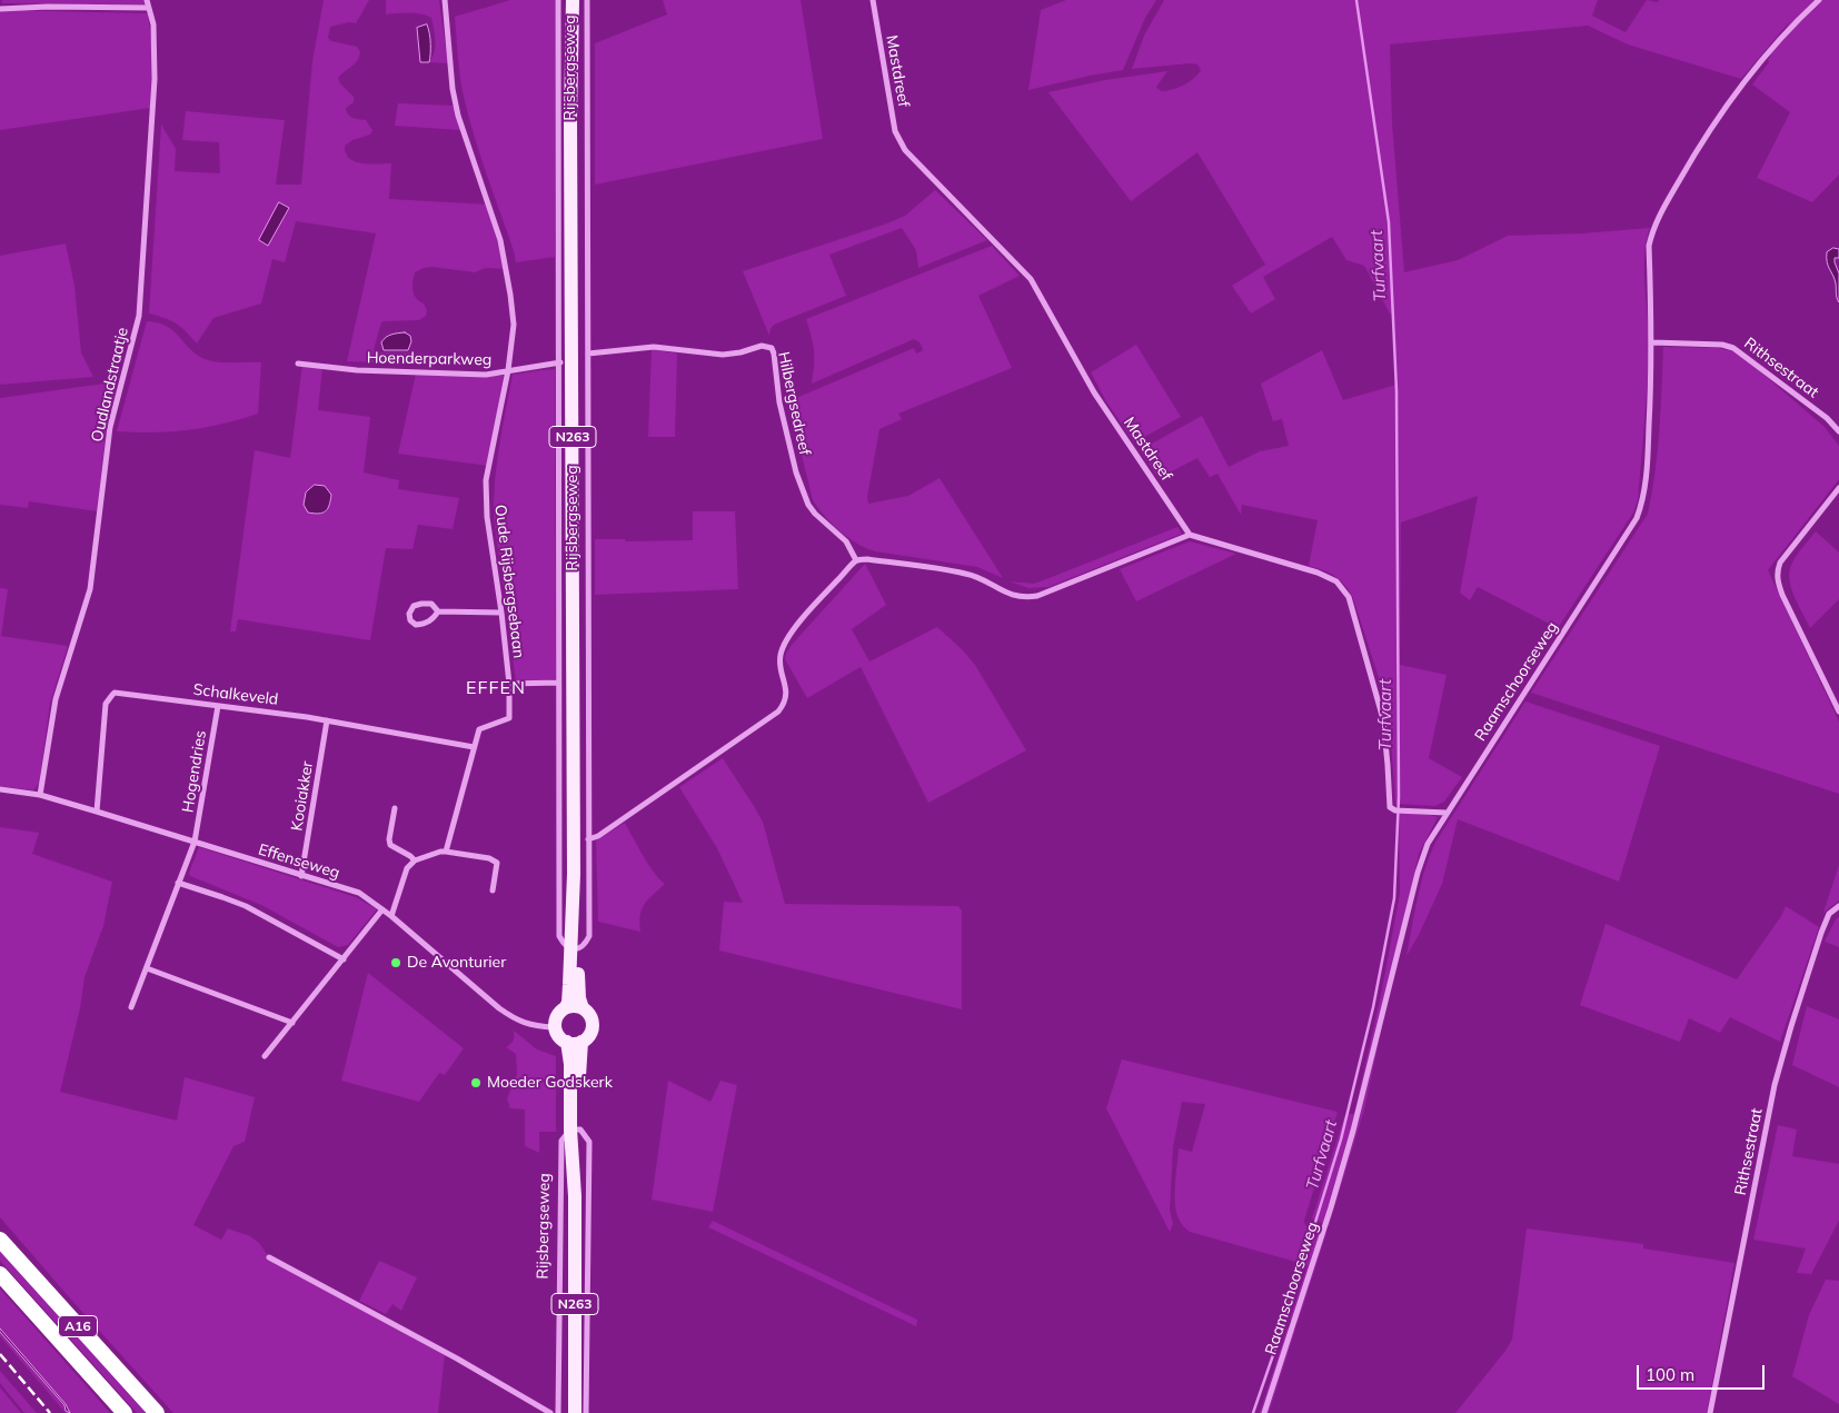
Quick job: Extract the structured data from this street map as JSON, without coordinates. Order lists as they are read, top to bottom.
{
  "streets": {
    "highway": ["A16"],
    "main road": ["Rijsbergseweg", "N263"],
    "street": [
      "Mastdreef",
      "Hoenderparkweg",
      "Rithsestraat",
      "Oudlandstraatje",
      "Hilbergsedreef",
      "Oude Rijsbergsebaan",
      "Raamschoorseweg",
      "Schalkeveld",
      "Hogendries",
      "Kooiakker",
      "Effenseweg"
    ]
  },
  "crossings": [
    ["Rijsbergseweg", "Hoenderparkweg"],
    ["Rijsbergseweg", "Hilbergsedreef"],
    ["Rijsbergseweg", "N263"],
    ["Rijsbergseweg", "Effenseweg"],
    ["Hoenderparkweg", "Oude Rijsbergsebaan"],
    ["Rithsestraat", "Raamschoorseweg"],
    ["Oudlandstraatje", "Effenseweg"],
    ["N263", "Effenseweg"],
    ["Oude Rijsbergsebaan", "Schalkeveld"],
    ["Schalkeveld", "Hogendries"],
    ["Schalkeveld", "Kooiakker"],
    ["Schalkeveld", "Effenseweg"],
    ["Hogendries", "Effenseweg"],
    ["Kooiakker", "Effenseweg"]
  ],
  "districts": ["EFFEN"],
  "water": ["Turfvaart"],
  "places": ["De Avonturier", "Moeder Godskerk"],
  "scale_bar": "100 m"
}
